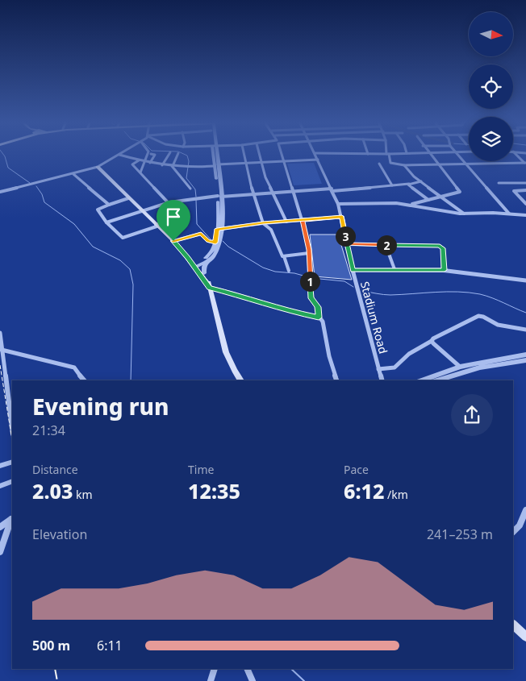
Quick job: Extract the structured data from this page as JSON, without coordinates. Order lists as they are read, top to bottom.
{
  "streets": {
    "street": ["Stadium Road"]
  },
  "north": "right",
  "page": {
    "pins": ["3", "2", "1"],
    "heading": ["Evening run", "21:34"],
    "stats": [
      ["Distance", "2.03 km"],
      ["Time", "12:35"],
      ["Pace", "6:12 /km"]
    ],
    "chart": ["Elevation", "241–253 m"],
    "list": [
      {
        "name": "500 m",
        "note": "6:11"
      }
    ]
  }
}
